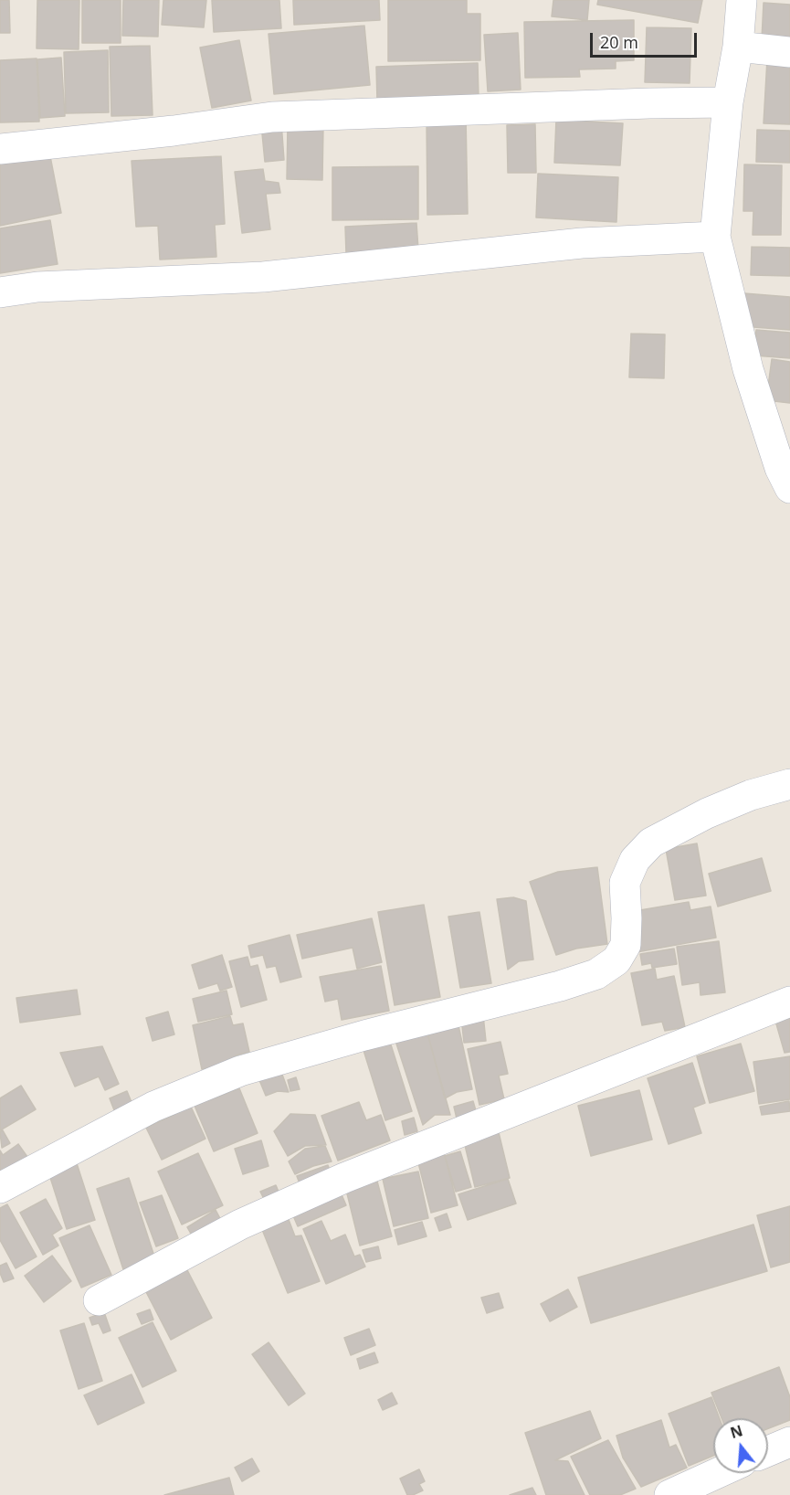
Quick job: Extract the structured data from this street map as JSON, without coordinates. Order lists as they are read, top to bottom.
{
  "scale_bar": "20 m",
  "north": "top"
}
